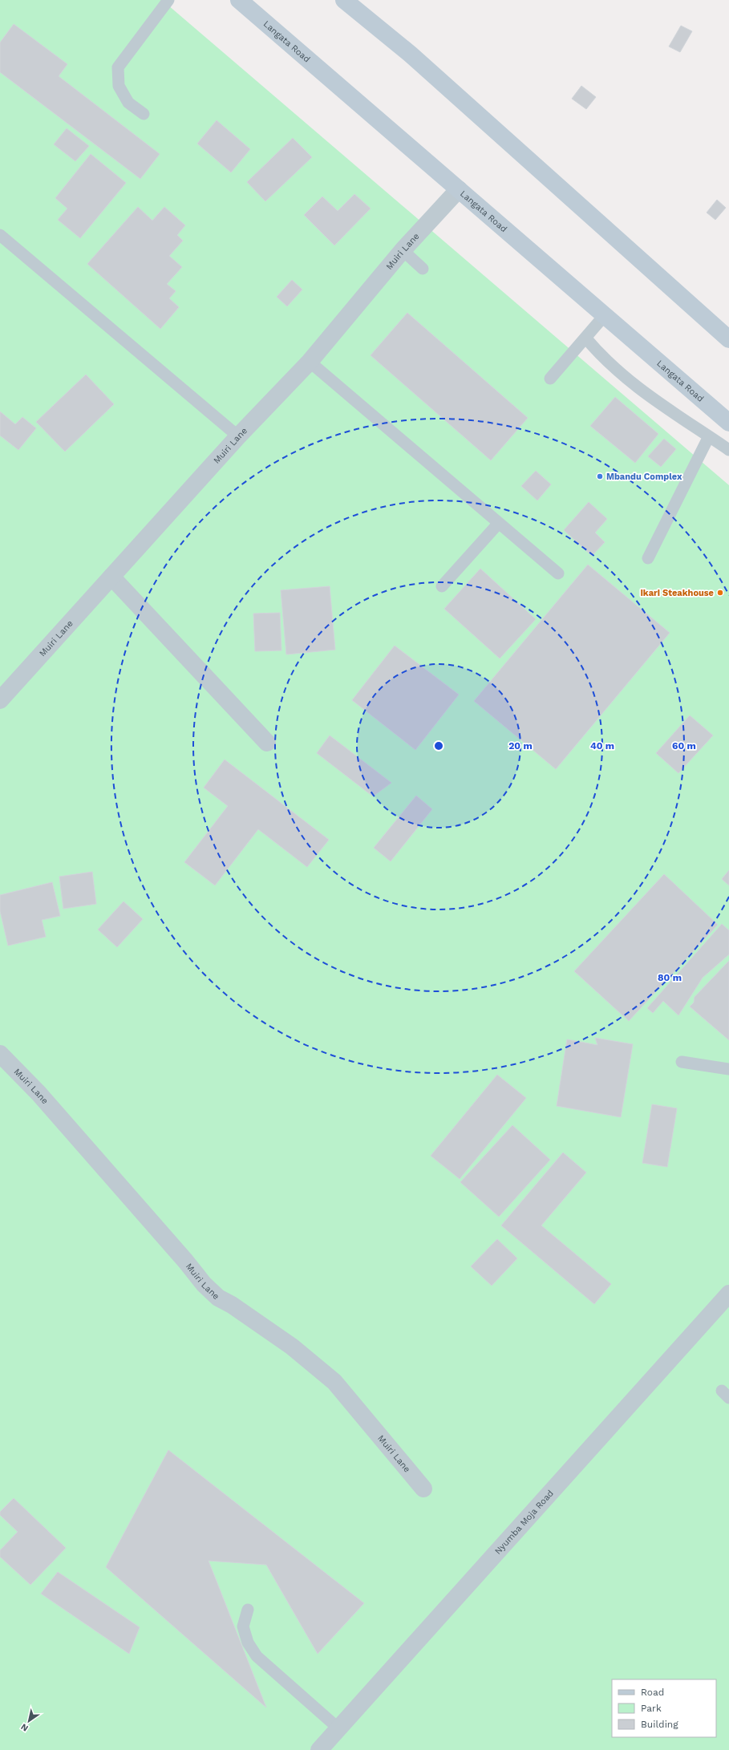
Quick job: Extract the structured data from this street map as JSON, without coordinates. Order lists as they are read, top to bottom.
{
  "streets": {
    "main road": ["Langata Road"],
    "street": ["Muiri Lane", "Nyumba Moja Road"]
  },
  "crossings": [
    ["Langata Road", "Muiri Lane"]
  ],
  "places": ["Mbandu Complex", "Ikari Steakhouse"],
  "legend": ["Road", "Park", "Building"],
  "north": "bottom left",
  "rings": [
    "20 m",
    "40 m",
    "60 m",
    "80 m"
  ]
}
